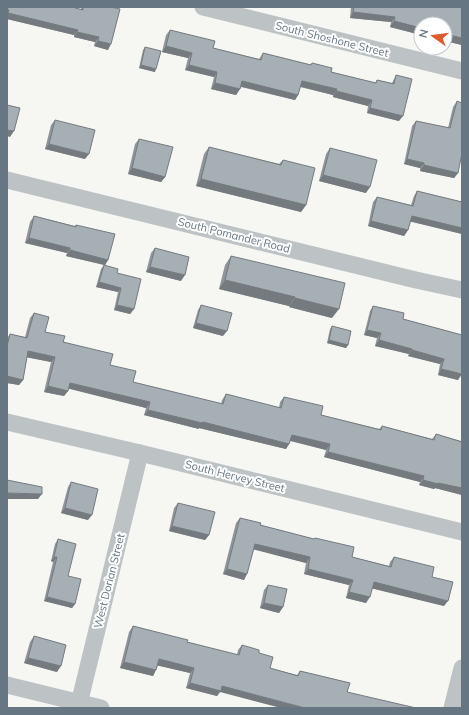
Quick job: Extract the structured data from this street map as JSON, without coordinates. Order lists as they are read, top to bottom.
{
  "streets": {
    "street": [
      "South Shoshone Street",
      "South Pomander Road",
      "South Hervey Street",
      "West Dorian Street"
    ]
  },
  "crossings": [
    ["South Hervey Street", "West Dorian Street"]
  ],
  "north": "left"
}
